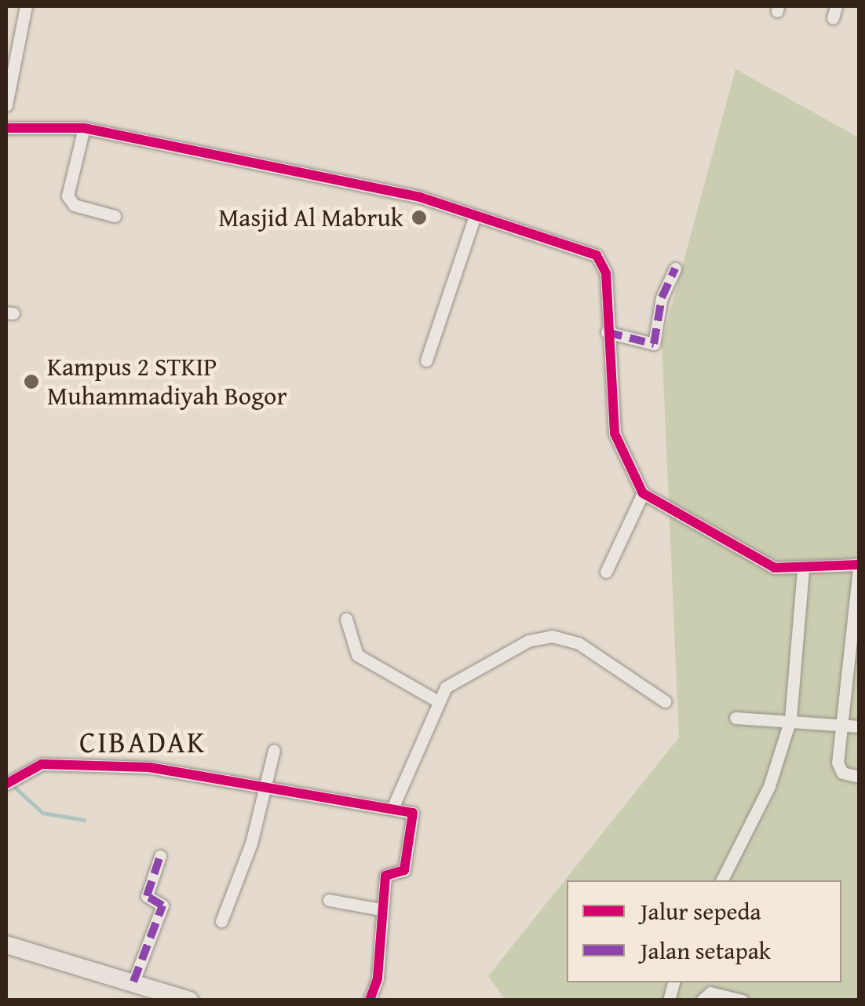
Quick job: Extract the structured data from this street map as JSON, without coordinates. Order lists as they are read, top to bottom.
{
  "districts": ["CIBADAK"],
  "places": ["Masjid Al Mabruk", "Kampus 2 STKIP Muhammadiyah Bogor"],
  "legend": ["Jalur sepeda", "Jalan setapak"]
}
